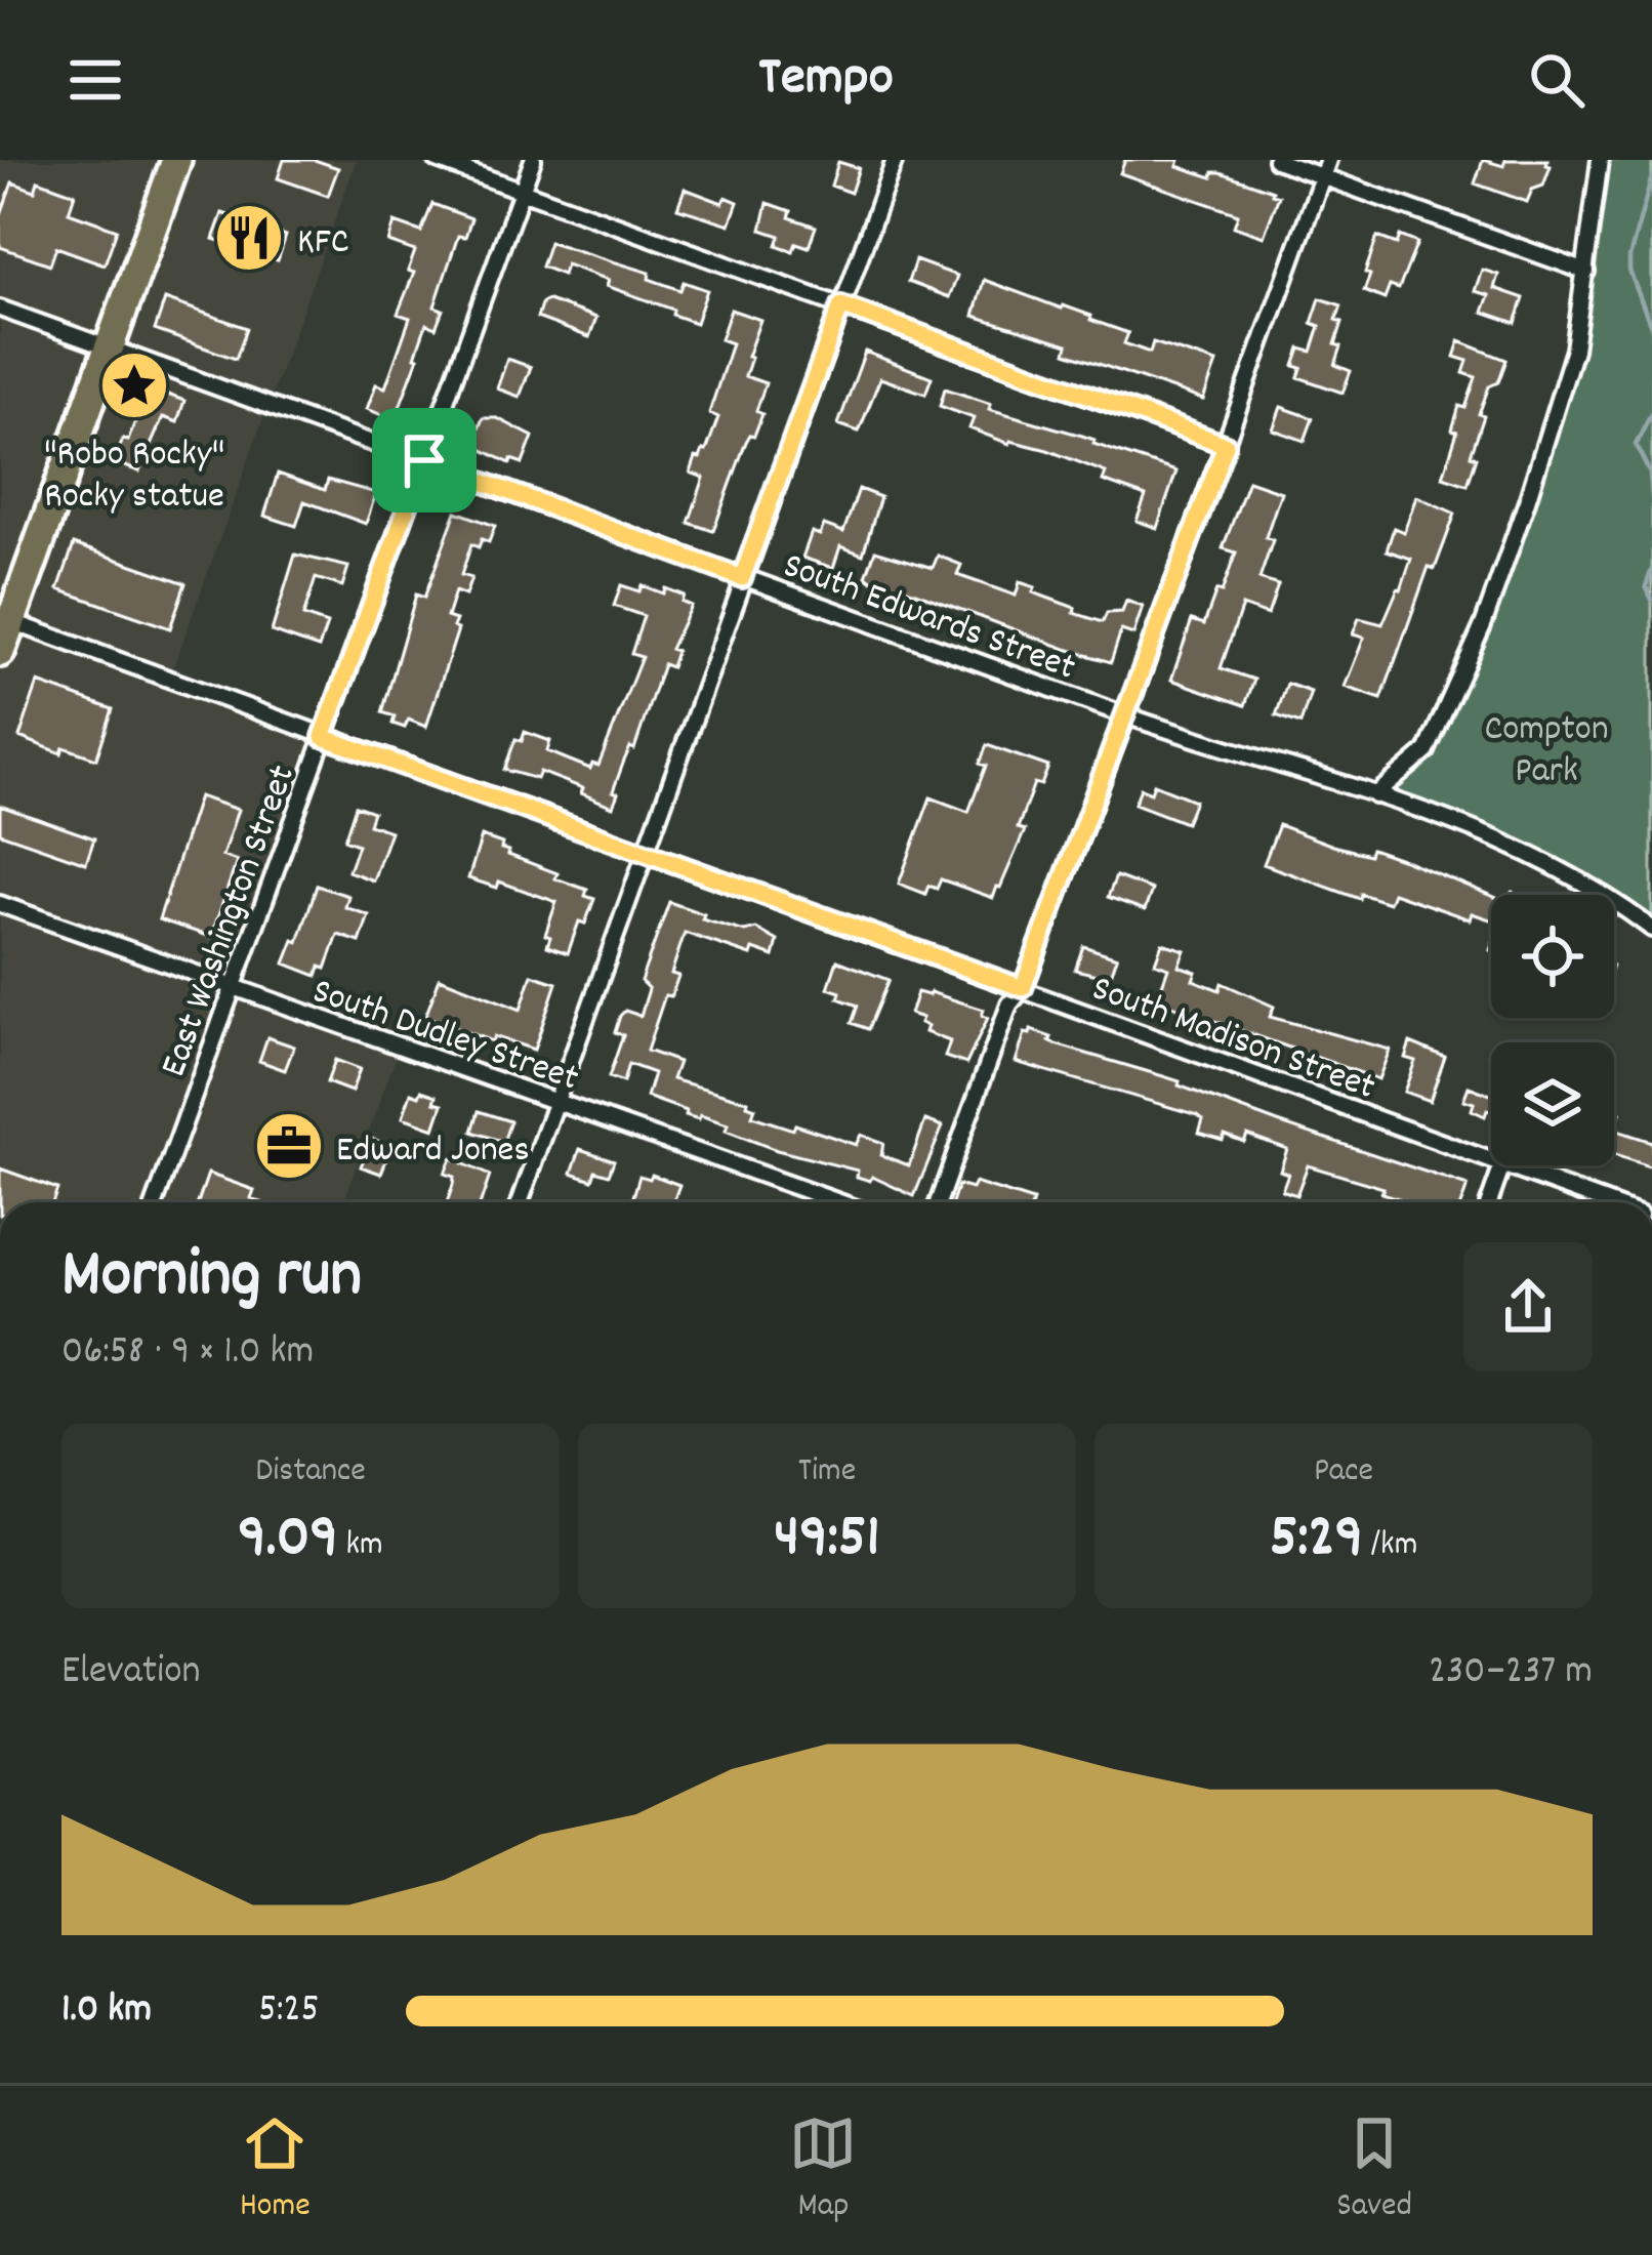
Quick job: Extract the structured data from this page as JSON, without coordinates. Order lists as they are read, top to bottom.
{
  "streets": {
    "street": [
      "South Edwards Street",
      "East Washington Street",
      "South Dudley Street",
      "South Madison Street"
    ]
  },
  "crossings": [
    ["South Edwards Street", "East Washington Street"],
    ["East Washington Street", "South Dudley Street"],
    ["East Washington Street", "South Madison Street"]
  ],
  "parks": ["Compton Park"],
  "places": {
    "restaurant": ["KFC"],
    "place": ["\"Robo Rocky\" Rocky statue"],
    "office": ["Edward Jones"]
  },
  "page": {
    "header": "Tempo",
    "heading": ["Morning run", "06:58 · 9 × 1.0 km"],
    "stats": [
      ["Distance", "9.09 km"],
      ["Time", "49:51"],
      ["Pace", "5:29 /km"]
    ],
    "chart": ["Elevation", "230–237 m"],
    "list": [
      {
        "name": "1.0 km",
        "note": "5:25"
      }
    ],
    "tabs": ["Home", "Map", "Saved"]
  }
}
